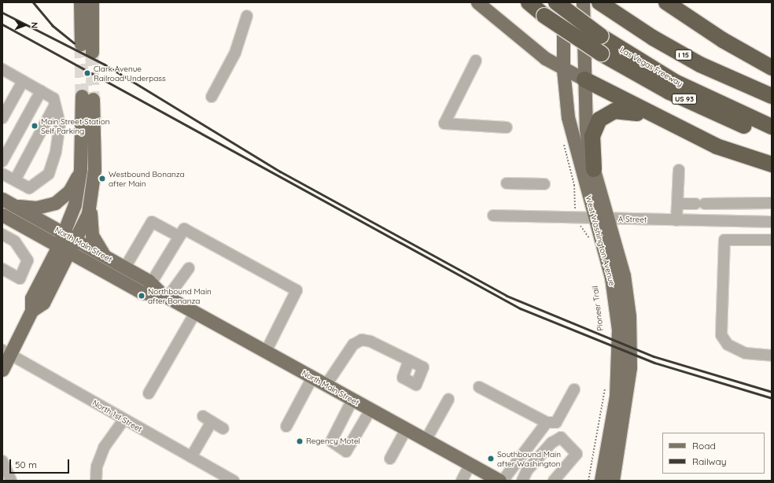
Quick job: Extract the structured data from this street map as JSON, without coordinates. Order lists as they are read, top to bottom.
{
  "streets": {
    "highway": ["I 15", "Las Vegas Freeway", "US 93"],
    "main road": ["West Washington Avenue", "North Main Street"],
    "street": ["A Street", "North 1st Street"]
  },
  "crossings": [
    ["A Street", "West Washington Avenue"]
  ],
  "places": [
    "Clark Avenue Railroad Underpass",
    "Main Street Station Self Parking",
    "Westbound Bonanza after Main",
    "Northbound Main after Bonanza",
    "Regency Motel",
    "Southbound Main after Washington"
  ],
  "legend": ["Road", "Railway"],
  "scale_bar": "50 m",
  "north": "right"
}
